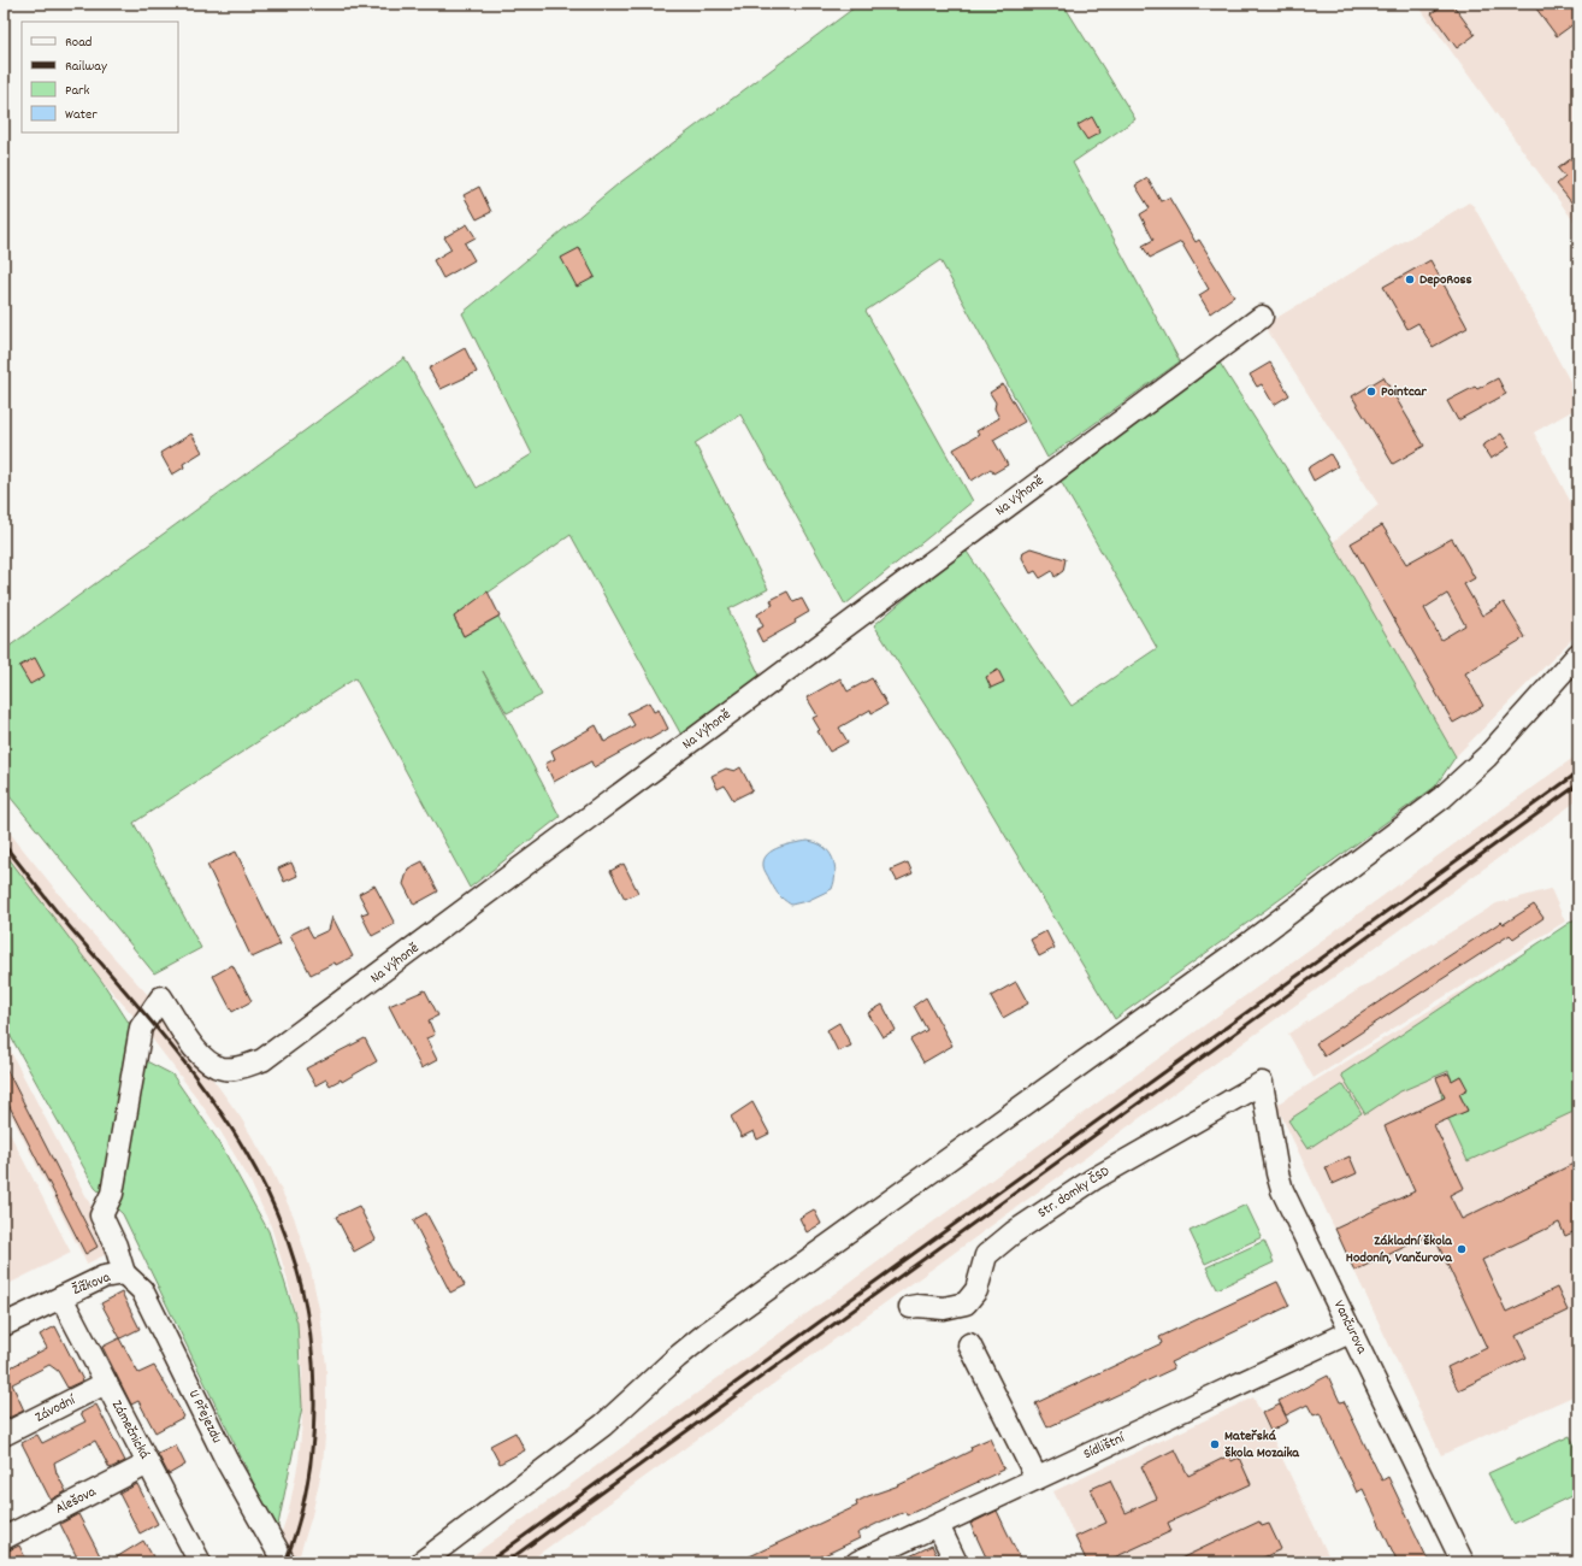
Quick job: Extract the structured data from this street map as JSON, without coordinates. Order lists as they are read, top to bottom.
{
  "streets": {
    "street": [
      "Na Výhoně",
      "Str. domky ČSD",
      "Žižkova",
      "Vančurova",
      "Závodní",
      "U Přejezdu",
      "Zámečnická",
      "Sídlištní",
      "Alešova"
    ]
  },
  "crossings": [
    ["Na Výhoně", "Žižkova"],
    ["Str. domky ČSD", "Vančurova"],
    ["Žižkova", "U Přejezdu"],
    ["Žižkova", "Zámečnická"],
    ["Vančurova", "Sídlištní"],
    ["Závodní", "Zámečnická"],
    ["Zámečnická", "Alešova"]
  ],
  "places": [
    "DepoRoss",
    "Pointcar",
    "Základní škola Hodonín, Vančurova",
    "Mateřská škola Mozaika"
  ],
  "legend": [
    "Road",
    "Railway",
    "Park",
    "Water"
  ]
}
